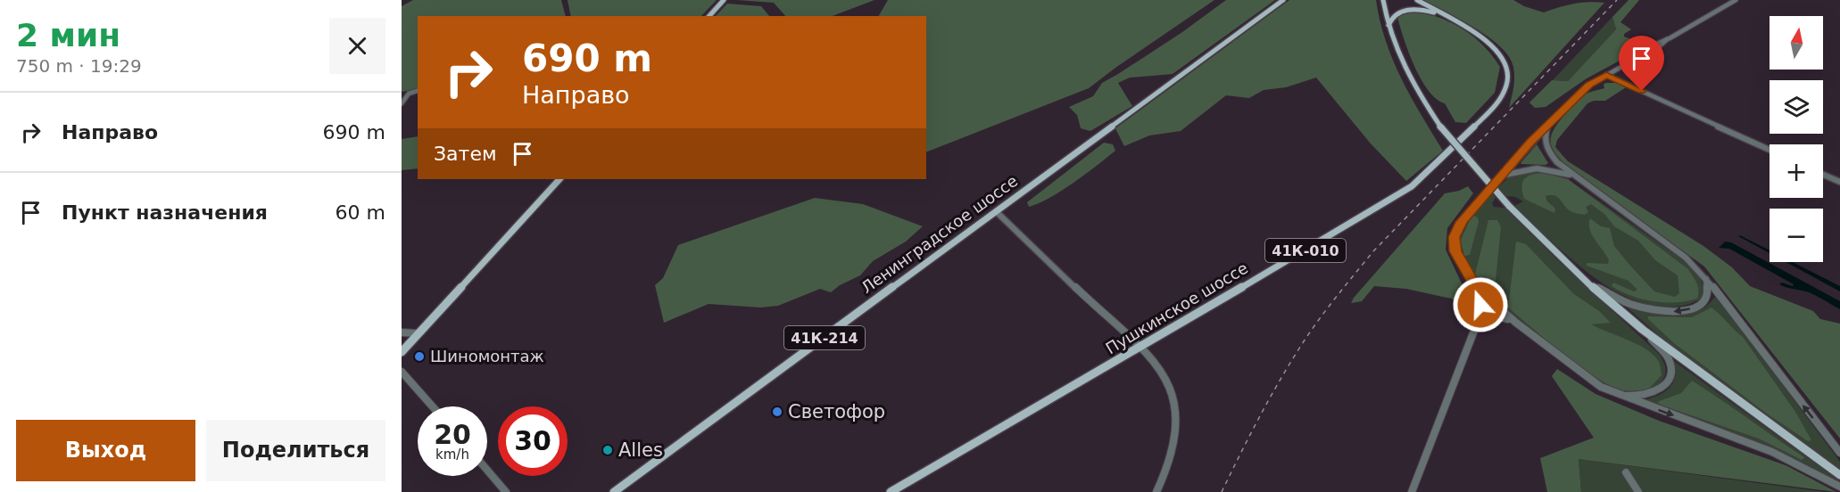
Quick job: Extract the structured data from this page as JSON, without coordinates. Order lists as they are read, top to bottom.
{
  "streets": {
    "main road": [
      "Ленинградское шоссе",
      "41К-010",
      "Пушкинское шоссе",
      "41К-214"
    ]
  },
  "places": ["Шиномонтаж", "Светофор", "Alles"],
  "north": "top",
  "page": {
    "heading": ["2 мин", "750 m · 19:29"],
    "map_buttons": ["+", "−"],
    "turn": ["690 m", "Направо"],
    "list": [
      {
        "name": "Направо",
        "value": "690 m"
      },
      {
        "name": "Пункт назначения",
        "value": "60 m"
      }
    ],
    "then": "Затем",
    "speed": "20 km/h",
    "limit": "30",
    "buttons": ["Выход", "Поделиться"]
  }
}
